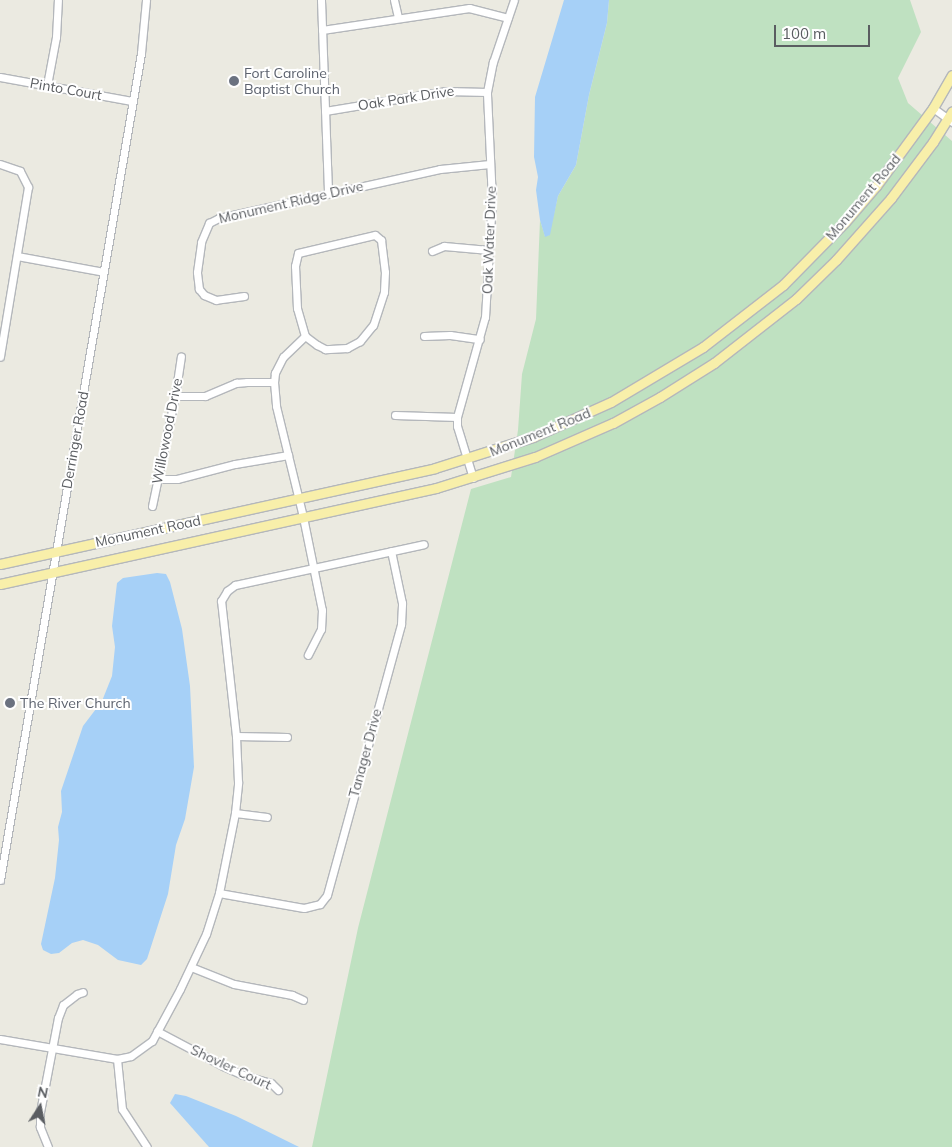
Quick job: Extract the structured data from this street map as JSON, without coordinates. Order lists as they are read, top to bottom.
{
  "streets": {
    "main road": ["Monument Road"],
    "street": [
      "Pinto Court",
      "Oak Park Drive",
      "Monument Ridge Drive",
      "Oak Water Drive",
      "Willowood Drive",
      "Derringer Road",
      "Tanager Drive",
      "Shovler Court"
    ]
  },
  "crossings": [
    ["Pinto Court", "Derringer Road"],
    ["Oak Park Drive", "Oak Water Drive"],
    ["Monument Road", "Oak Water Drive"],
    ["Monument Road", "Derringer Road"],
    ["Monument Ridge Drive", "Oak Water Drive"]
  ],
  "places": ["Fort Caroline Baptist Church", "The River Church"],
  "scale_bar": "100 m",
  "north": "top"
}
